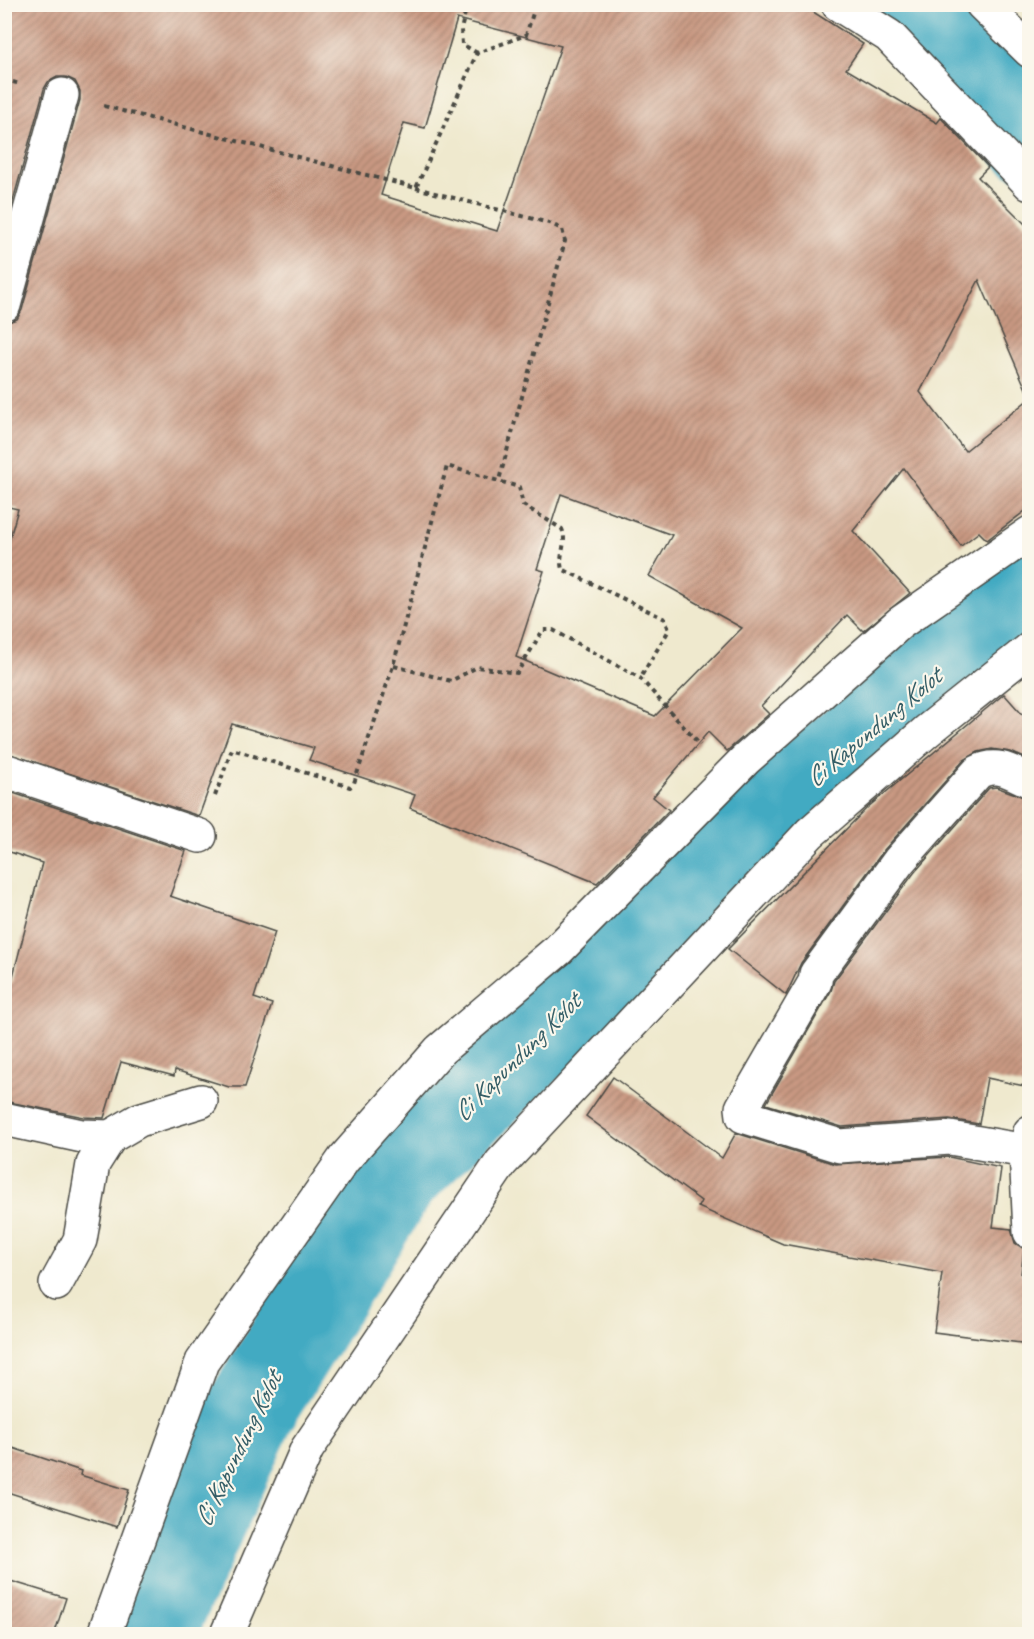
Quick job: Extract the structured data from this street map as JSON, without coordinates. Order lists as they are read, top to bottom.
{
  "water": ["Ci Kapundung Kolot"]
}
